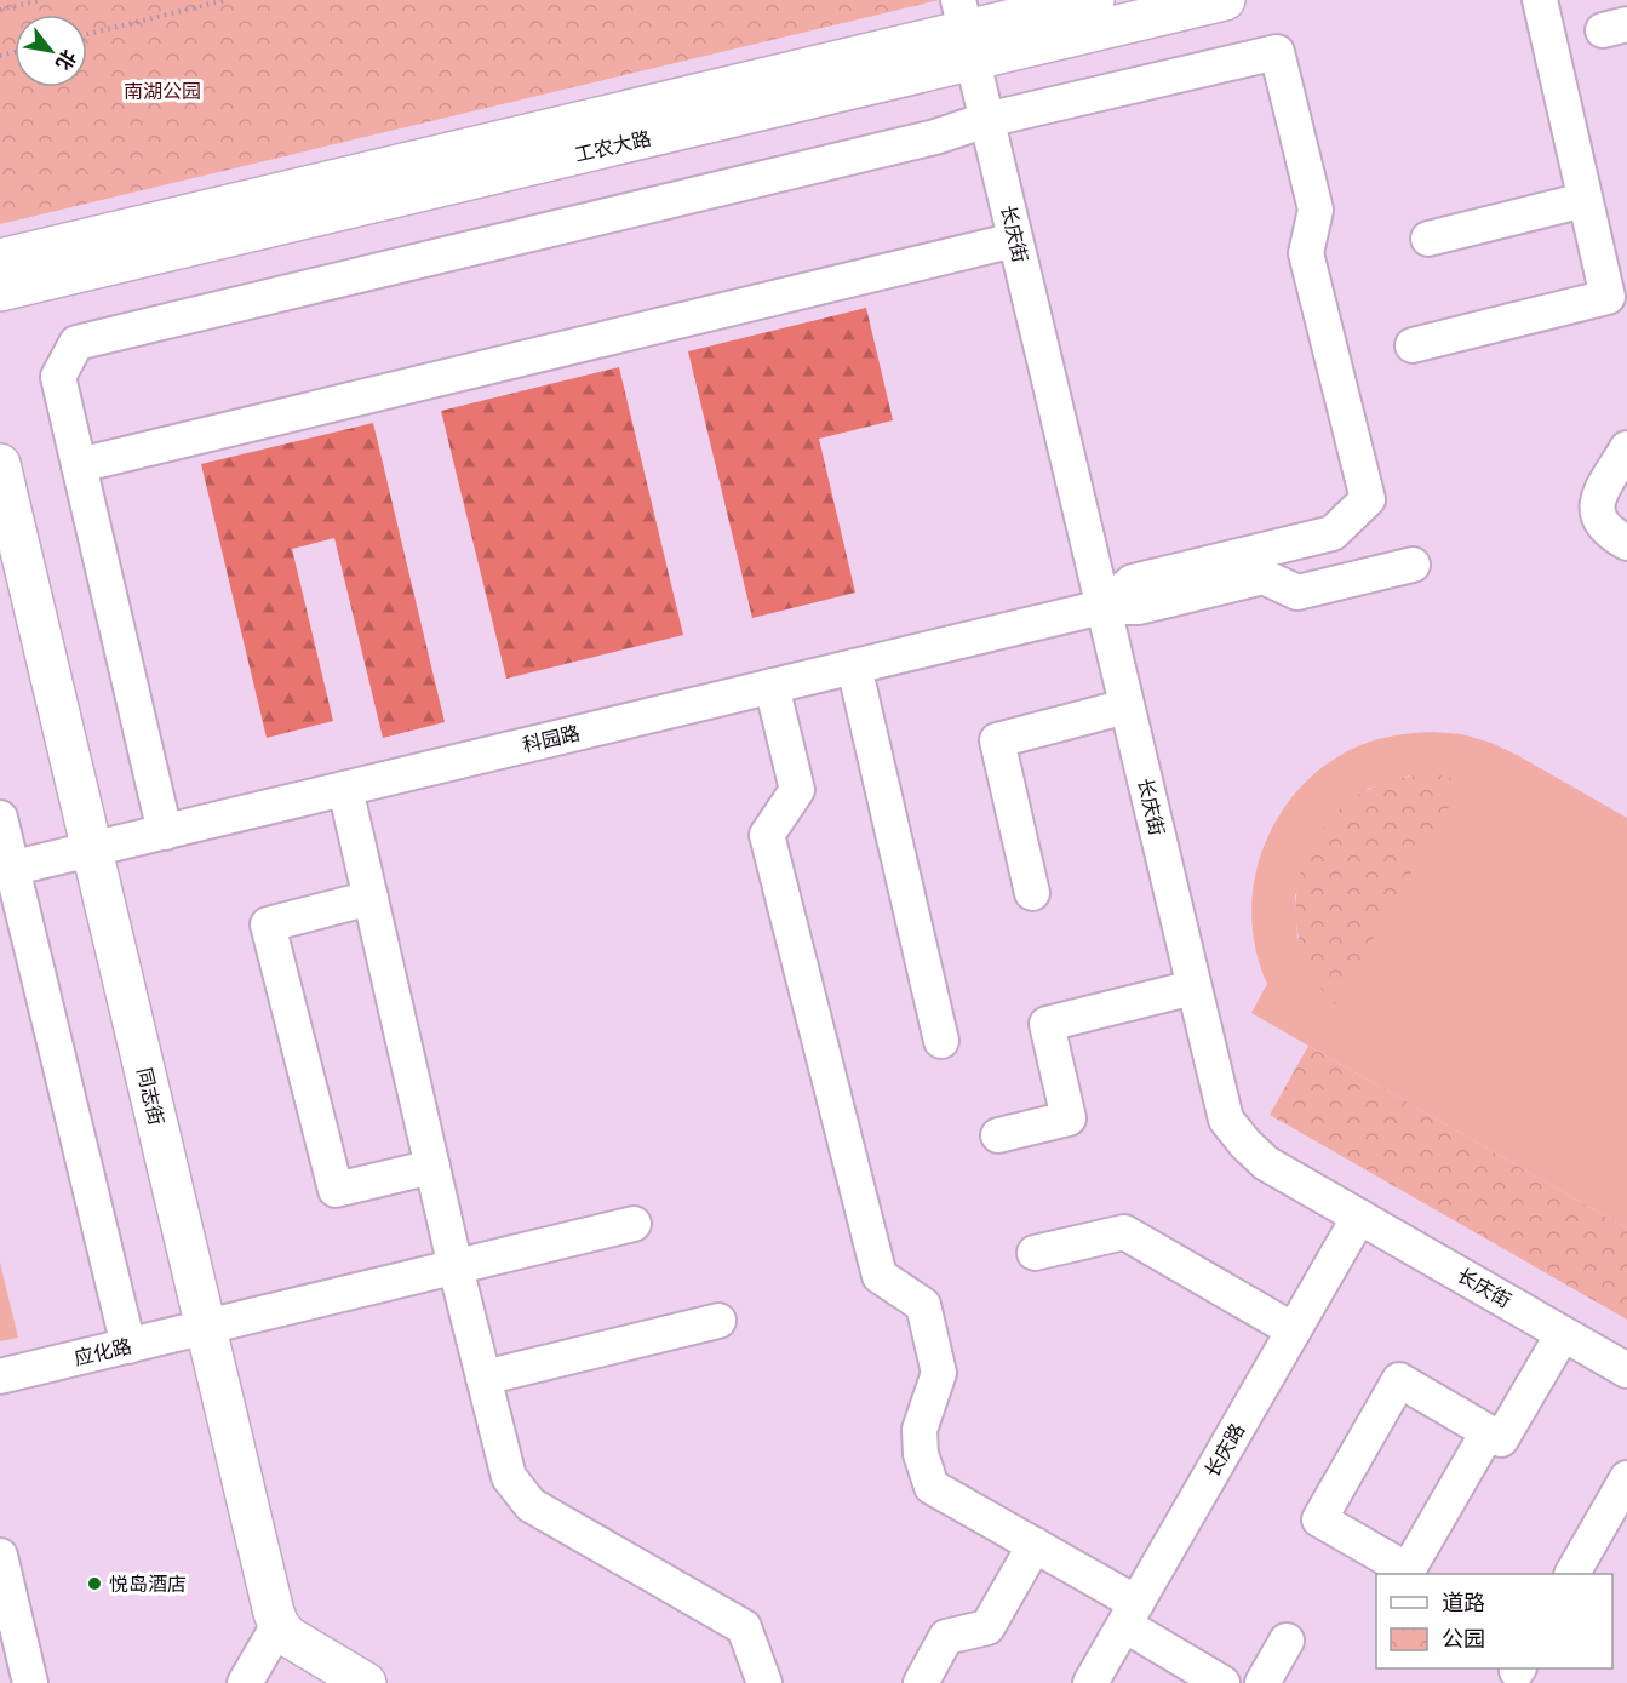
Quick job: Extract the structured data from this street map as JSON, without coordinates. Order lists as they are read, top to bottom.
{
  "streets": {
    "main road": ["工农大路", "同志街"],
    "street": [
      "长庆街",
      "科园路",
      "应化路",
      "长庆路"
    ]
  },
  "crossings": [
    ["工农大路", "长庆街"],
    ["长庆街", "科园路"],
    ["长庆街", "长庆路"],
    ["科园路", "同志街"],
    ["同志街", "应化路"]
  ],
  "parks": ["南湖公园"],
  "places": ["悦岛酒店"],
  "legend": ["道路", "公园"],
  "north": "bottom right"
}
